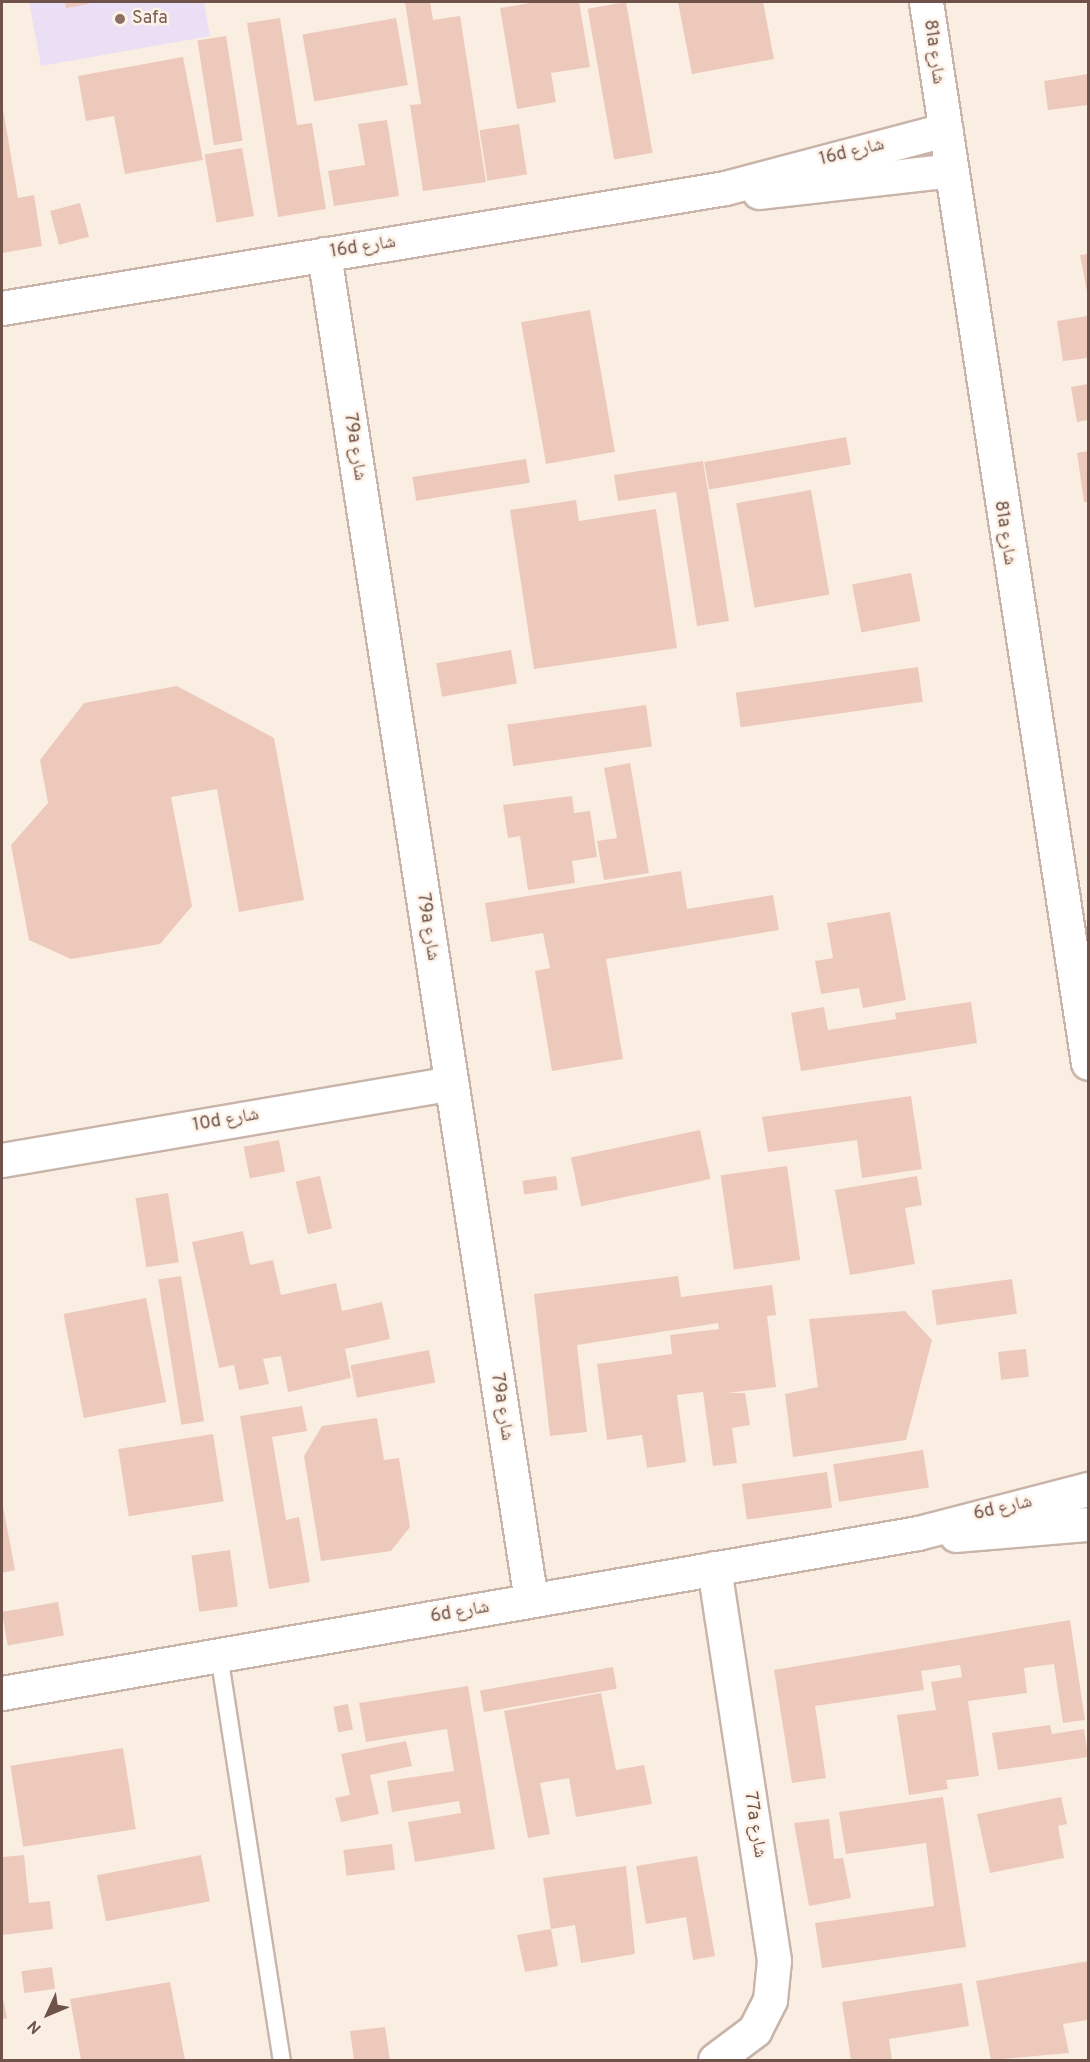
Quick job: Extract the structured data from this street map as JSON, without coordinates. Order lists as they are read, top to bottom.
{
  "streets": {
    "street": [
      "81a شارع",
      "16d شارع",
      "79a شارع",
      "10d شارع",
      "6d شارع",
      "77a شارع"
    ]
  },
  "crossings": [
    ["81a شارع", "16d شارع"],
    ["16d شارع", "79a شارع"],
    ["79a شارع", "10d شارع"],
    ["79a شارع", "6d شارع"],
    ["6d شارع", "77a شارع"]
  ],
  "places": ["Safa"],
  "north": "bottom left"
}
